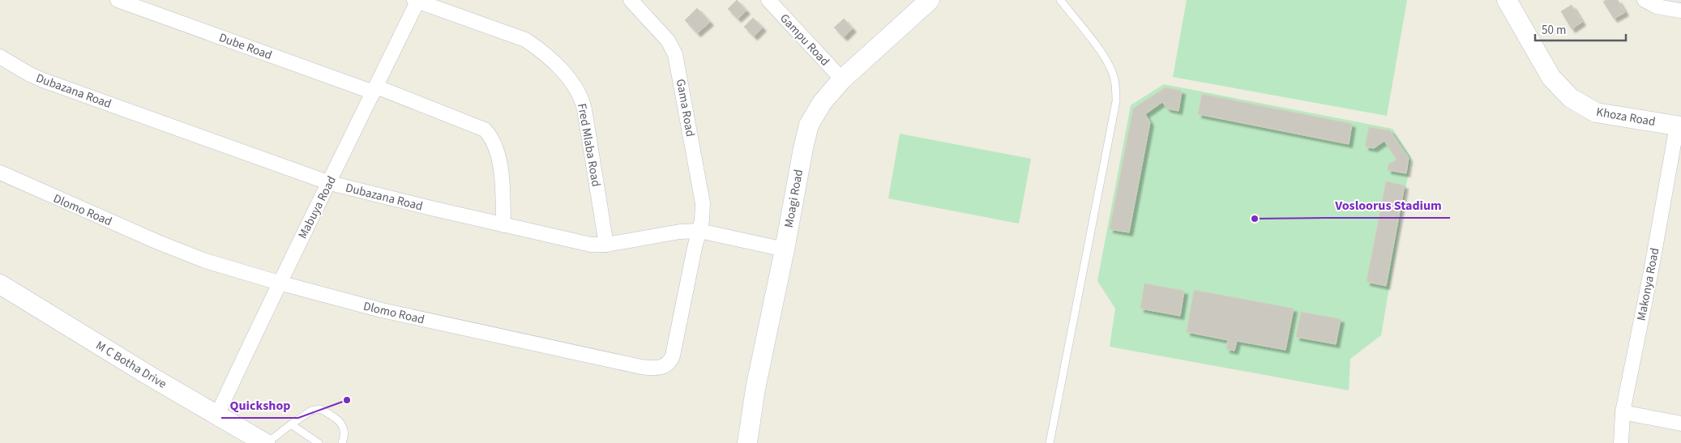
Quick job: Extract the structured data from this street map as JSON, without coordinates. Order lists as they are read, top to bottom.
{
  "streets": {
    "street": [
      "Gampu Road",
      "Dube Road",
      "Dubazana Road",
      "Gama Road",
      "Khoza Road",
      "Fred Mlaba Road",
      "Moagi Road",
      "Mabuya Road",
      "Dlomo Road",
      "Makonya Road",
      "M C Botha Drive"
    ]
  },
  "crossings": [
    ["Gampu Road", "Moagi Road"],
    ["Dube Road", "Dubazana Road"],
    ["Dube Road", "Mabuya Road"],
    ["Dubazana Road", "Gama Road"],
    ["Dubazana Road", "Fred Mlaba Road"],
    ["Dubazana Road", "Moagi Road"],
    ["Dubazana Road", "Mabuya Road"],
    ["Dubazana Road", "Dlomo Road"],
    ["Gama Road", "Dlomo Road"],
    ["Khoza Road", "Makonya Road"],
    ["Fred Mlaba Road", "Mabuya Road"],
    ["Mabuya Road", "Dlomo Road"],
    ["Mabuya Road", "M C Botha Drive"]
  ],
  "places": ["Vosloorus Stadium", "Quickshop"],
  "scale_bar": "50 m"
}
